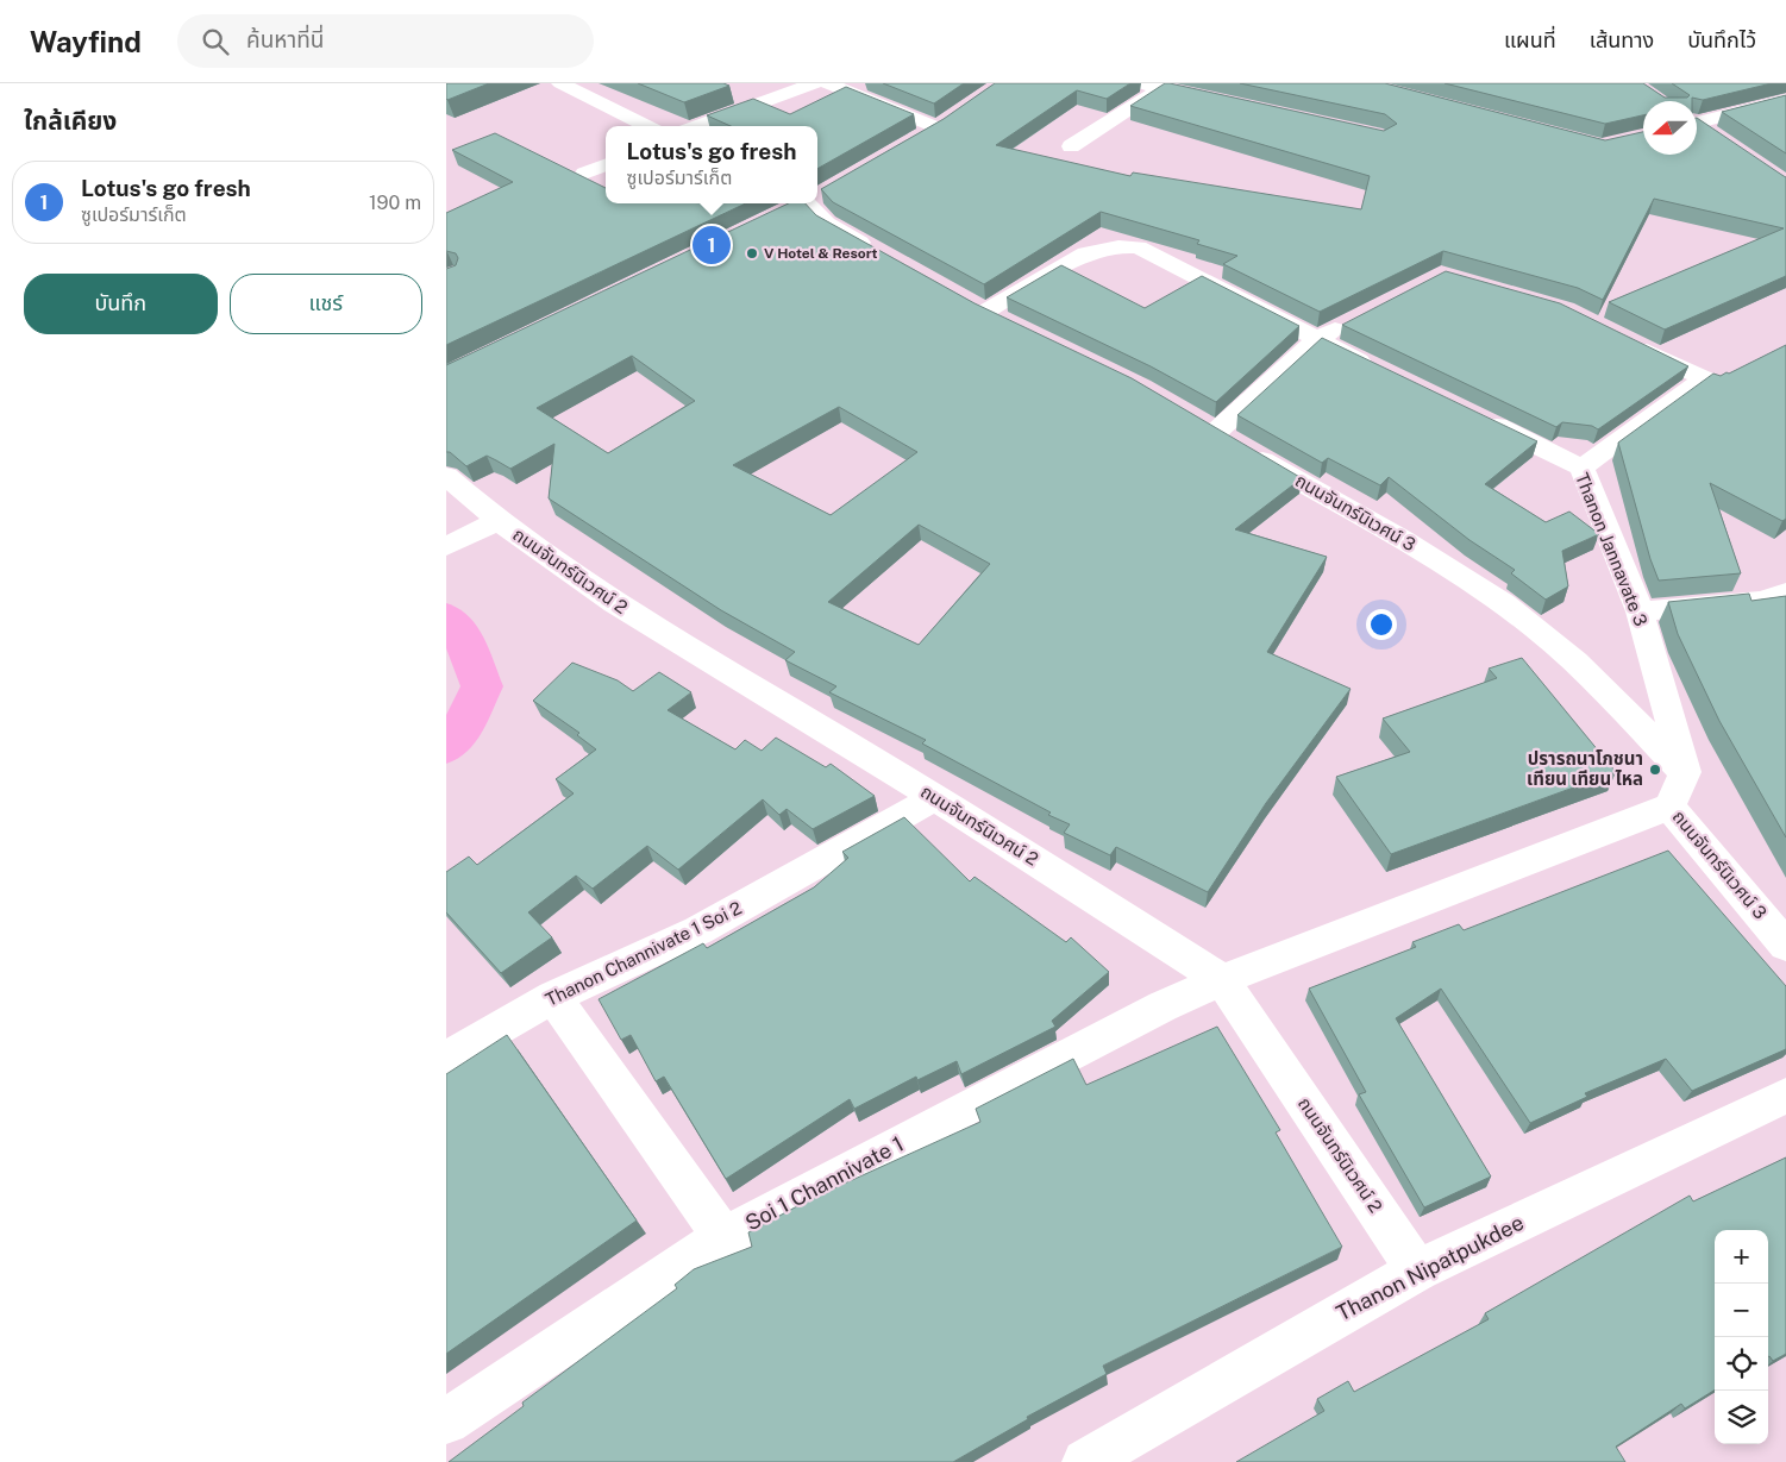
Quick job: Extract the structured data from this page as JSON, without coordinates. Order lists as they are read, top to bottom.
{
  "streets": {
    "street": [
      "ถนนจันทร์นิเวศน์ 3",
      "Thanon Jannavate 3",
      "ถนนจันทร์นิเวศน์ 2",
      "Thanon Channivate 1 Soi 2",
      "Soi 1 Channivate 1",
      "Thanon Nipatpukdee"
    ]
  },
  "crossings": [
    ["ถนนจันทร์นิเวศน์ 3", "Thanon Jannavate 3"],
    ["ถนนจันทร์นิเวศน์ 3", "Soi 1 Channivate 1"],
    ["ถนนจันทร์นิเวศน์ 2", "Thanon Channivate 1 Soi 2"],
    ["ถนนจันทร์นิเวศน์ 2", "Soi 1 Channivate 1"],
    ["ถนนจันทร์นิเวศน์ 2", "Thanon Nipatpukdee"]
  ],
  "places": ["V Hotel & Resort", "ปรารถนาโภชนา เทียน เทียน ไหล"],
  "north": "left",
  "page": {
    "header": "Wayfind",
    "search": "ค้นหาที่นี่",
    "nav": ["แผนที่", "เส้นทาง", "บันทึกไว้"],
    "heading": "ใกล้เคียง",
    "popup": ["Lotus's go fresh", "ซูเปอร์มาร์เก็ต"],
    "list": [
      {
        "mark": "1",
        "name": "Lotus's go fresh",
        "note": "ซูเปอร์มาร์เก็ต",
        "value": "190 m"
      }
    ],
    "pins": "1",
    "buttons": ["บันทึก", "แชร์"],
    "map_buttons": ["+", "−"]
  }
}
